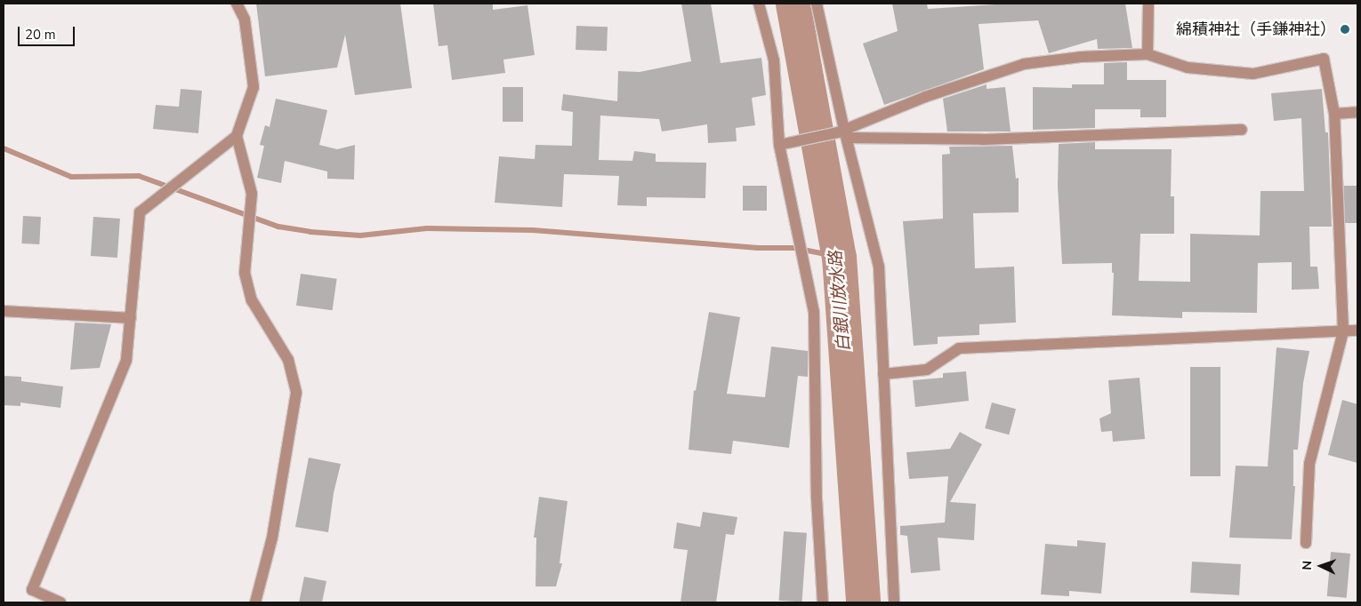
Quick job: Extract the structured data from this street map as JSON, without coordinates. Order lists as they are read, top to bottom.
{
  "water": ["白銀川放水路"],
  "places": ["綿積神社（手鎌神社）"],
  "scale_bar": "20 m",
  "north": "left"
}
